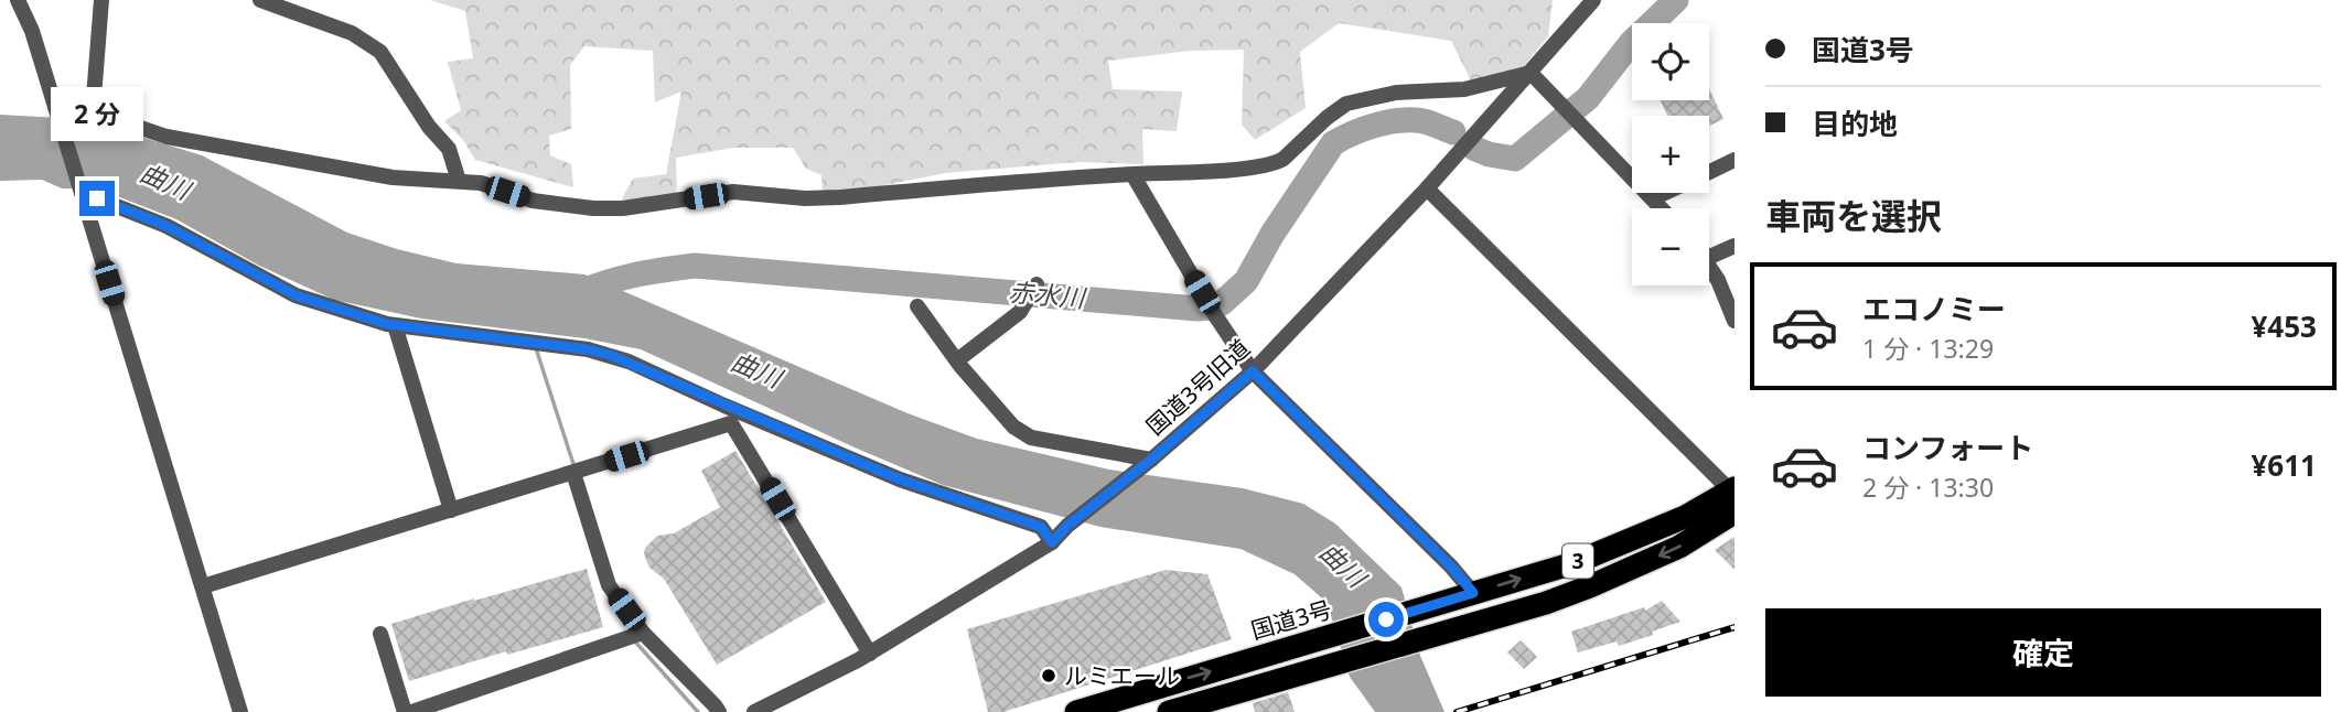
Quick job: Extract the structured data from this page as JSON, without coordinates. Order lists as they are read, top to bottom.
{
  "streets": {
    "highway": ["3", "国道3号"],
    "street": ["国道3号旧道"]
  },
  "crossings": [
    ["3", "国道3号"]
  ],
  "water": ["曲川", "赤水川"],
  "places": ["ルミエール"],
  "page": {
    "banner": ["国道3号", "目的地"],
    "map_buttons": ["+", "−"],
    "bubble": "2 分",
    "heading": "車両を選択",
    "list": [
      {
        "name": "エコノミー",
        "note": "1 分 · 13:29",
        "value": "¥453"
      },
      {
        "name": "コンフォート",
        "note": "2 分 · 13:30",
        "value": "¥611"
      }
    ],
    "buttons": "確定"
  }
}
